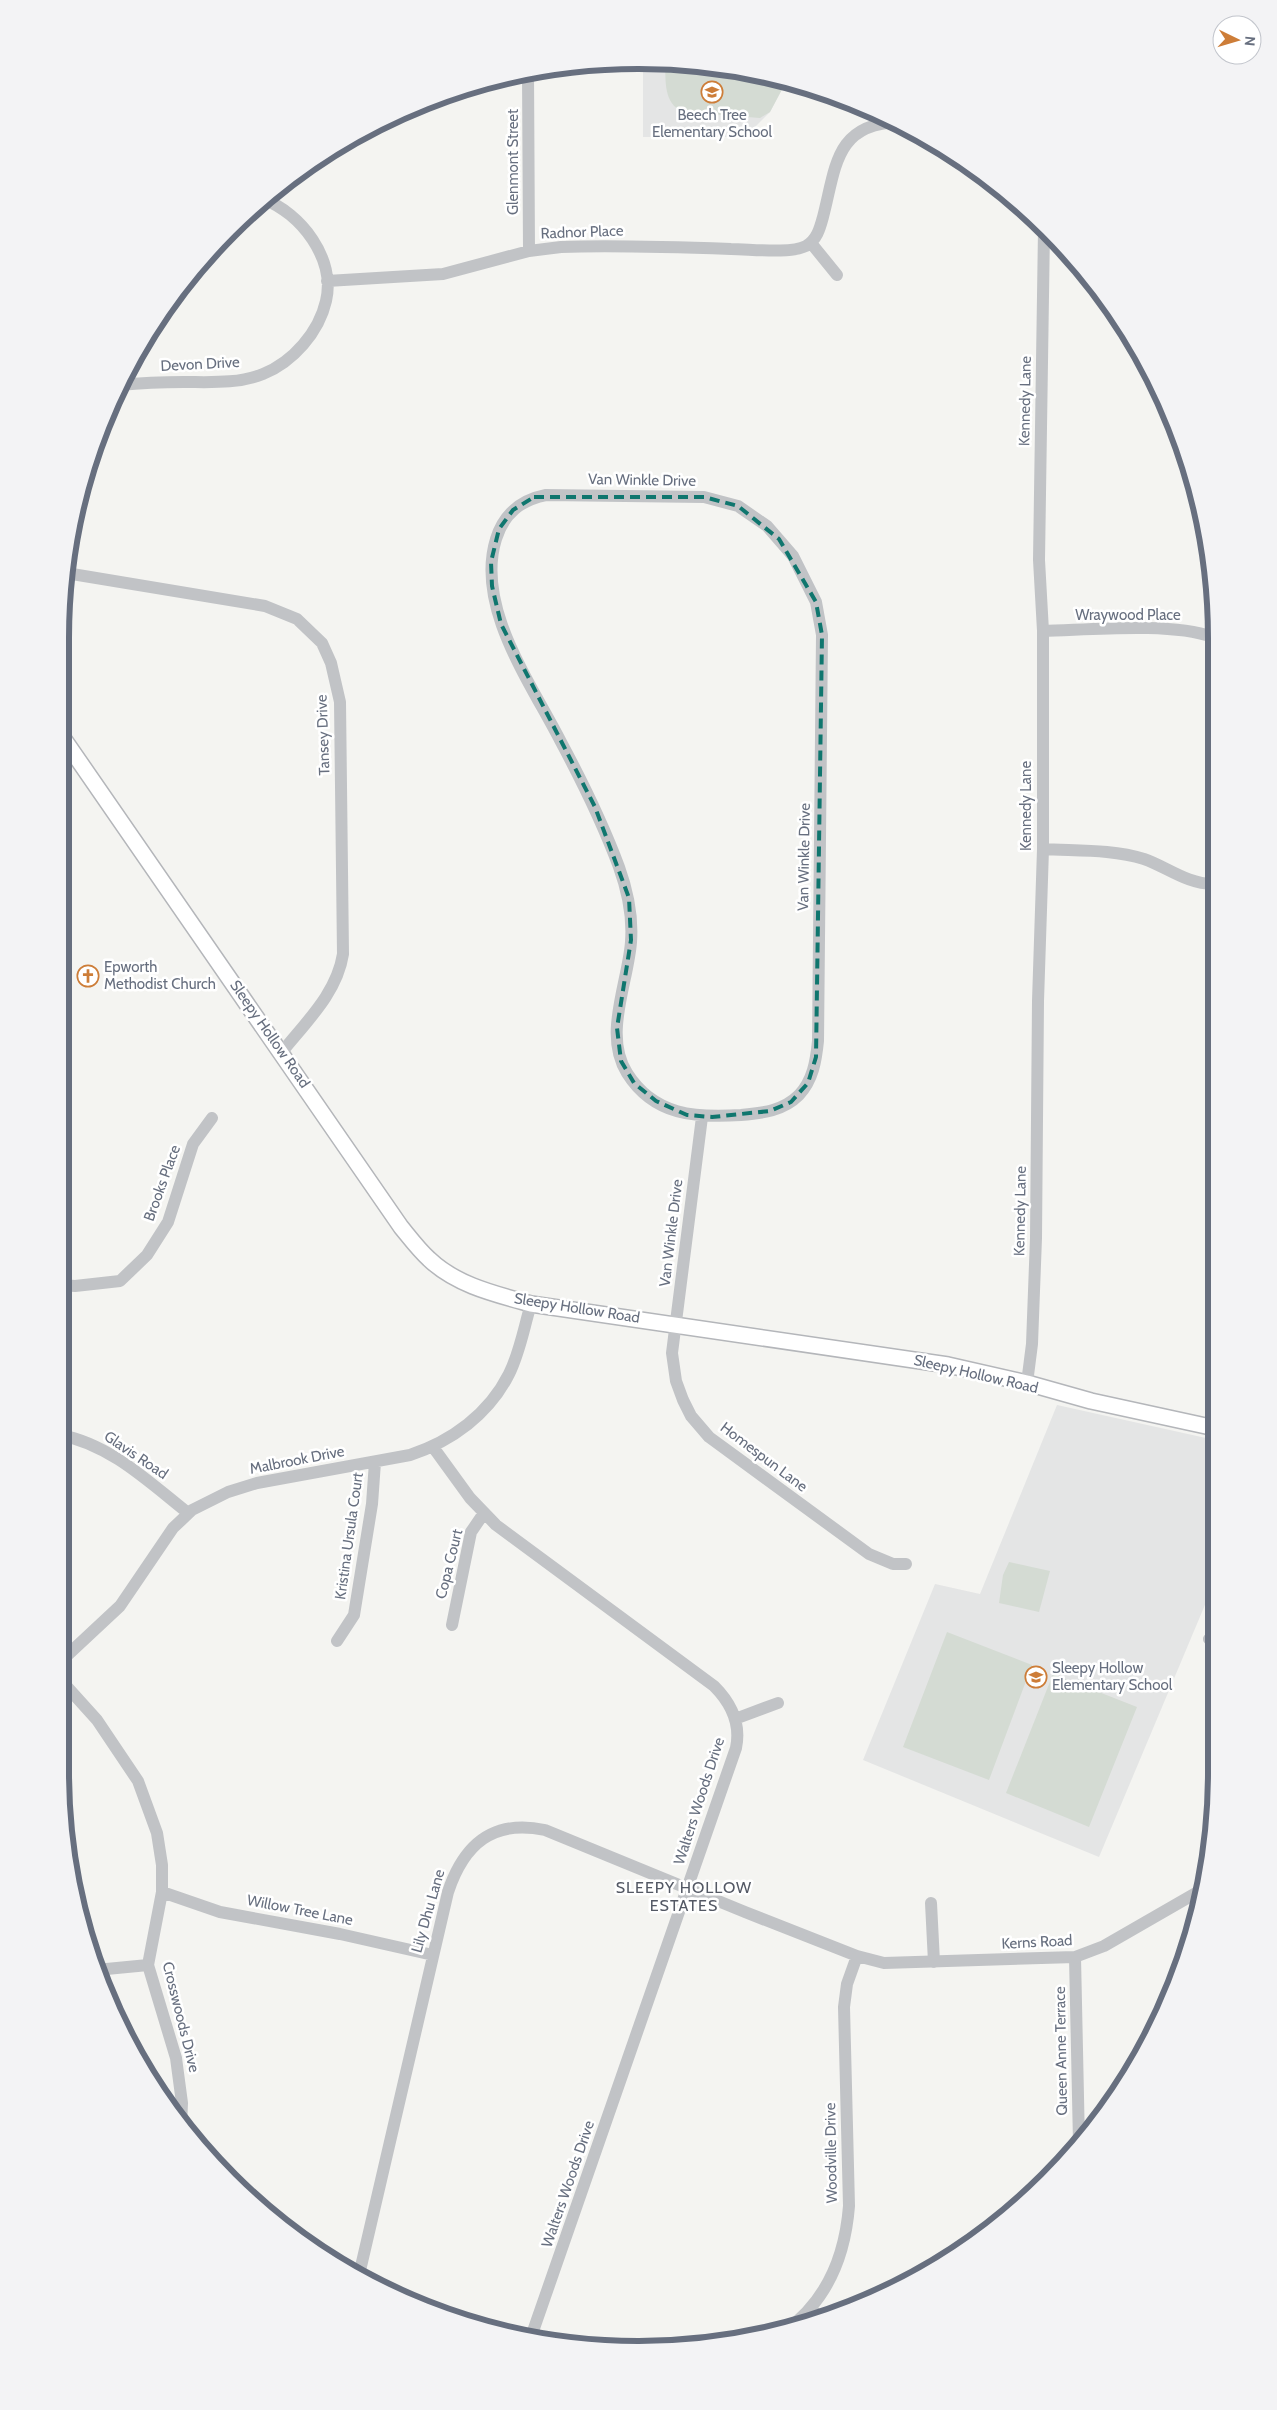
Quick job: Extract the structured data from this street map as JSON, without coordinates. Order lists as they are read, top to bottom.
{
  "streets": {
    "main road": ["Sleepy Hollow Road"],
    "street": [
      "Glenmont Street",
      "Radnor Place",
      "Devon Drive",
      "Kennedy Lane",
      "Van Winkle Drive",
      "Wraywood Place",
      "Tansey Drive",
      "Brooks Place",
      "Glavis Road",
      "Homespun Lane",
      "Malbrook Drive",
      "Kristina Ursula Court",
      "Copa Court",
      "Walters Woods Drive",
      "Willow Tree Lane",
      "Lily Dhu Lane",
      "Kerns Road",
      "Crosswoods Drive",
      "Queen Anne Terrace",
      "Woodville Drive"
    ]
  },
  "crossings": [
    ["Glenmont Street", "Radnor Place"],
    ["Radnor Place", "Devon Drive"],
    ["Kennedy Lane", "Wraywood Place"],
    ["Kennedy Lane", "Sleepy Hollow Road"],
    ["Van Winkle Drive", "Sleepy Hollow Road"],
    ["Van Winkle Drive", "Homespun Lane"],
    ["Tansey Drive", "Sleepy Hollow Road"],
    ["Sleepy Hollow Road", "Homespun Lane"],
    ["Sleepy Hollow Road", "Malbrook Drive"],
    ["Glavis Road", "Malbrook Drive"],
    ["Malbrook Drive", "Kristina Ursula Court"],
    ["Malbrook Drive", "Walters Woods Drive"],
    ["Copa Court", "Walters Woods Drive"],
    ["Walters Woods Drive", "Lily Dhu Lane"],
    ["Willow Tree Lane", "Lily Dhu Lane"],
    ["Willow Tree Lane", "Crosswoods Drive"],
    ["Lily Dhu Lane", "Kerns Road"],
    ["Lily Dhu Lane", "Woodville Drive"],
    ["Kerns Road", "Queen Anne Terrace"],
    ["Kerns Road", "Woodville Drive"]
  ],
  "districts": ["SLEEPY HOLLOW ESTATES"],
  "places": {
    "school or university": ["Beech Tree Elementary School", "Sleepy Hollow Elementary School"],
    "church": ["Epworth Methodist Church"]
  },
  "north": "right"
}
